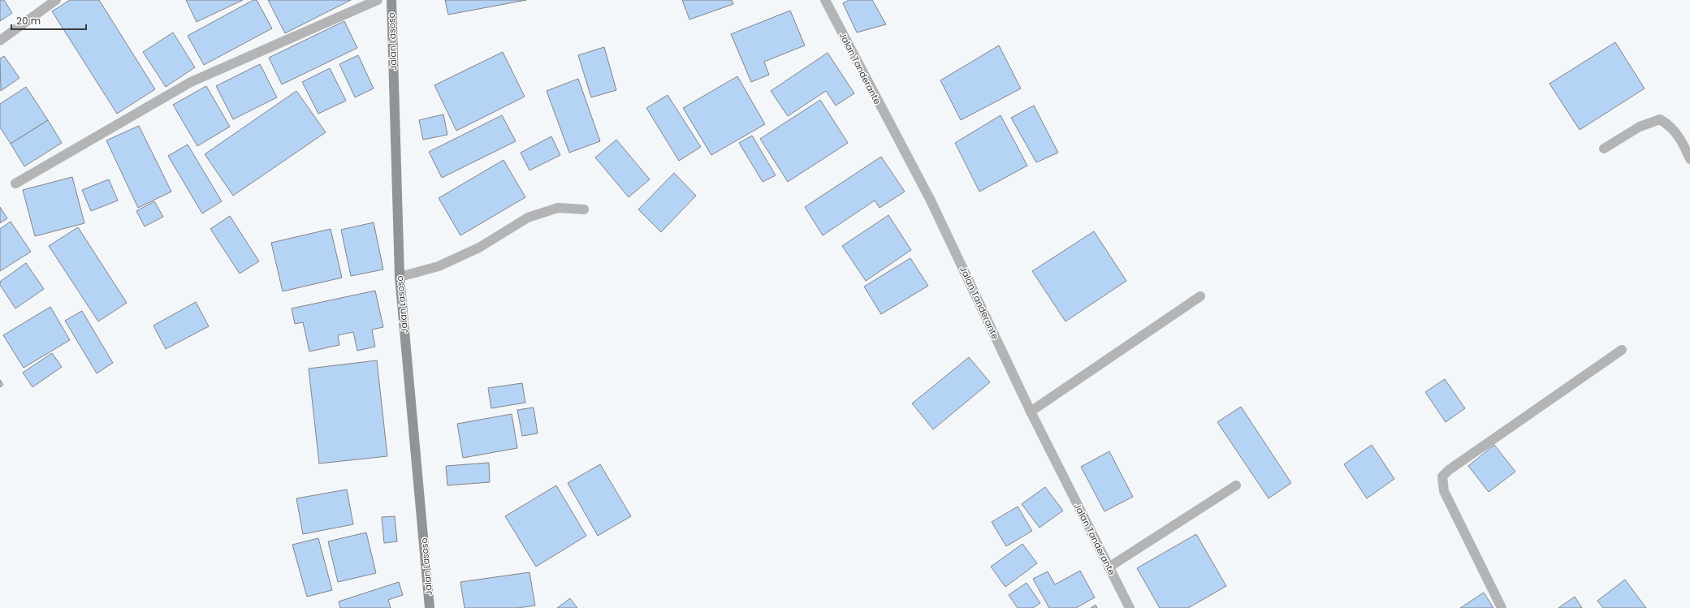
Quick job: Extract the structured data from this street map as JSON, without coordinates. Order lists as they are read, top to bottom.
{
  "streets": {
    "street": ["Jalan Lasoso", "Jalan Tanderante"]
  },
  "scale_bar": "20 m"
}
